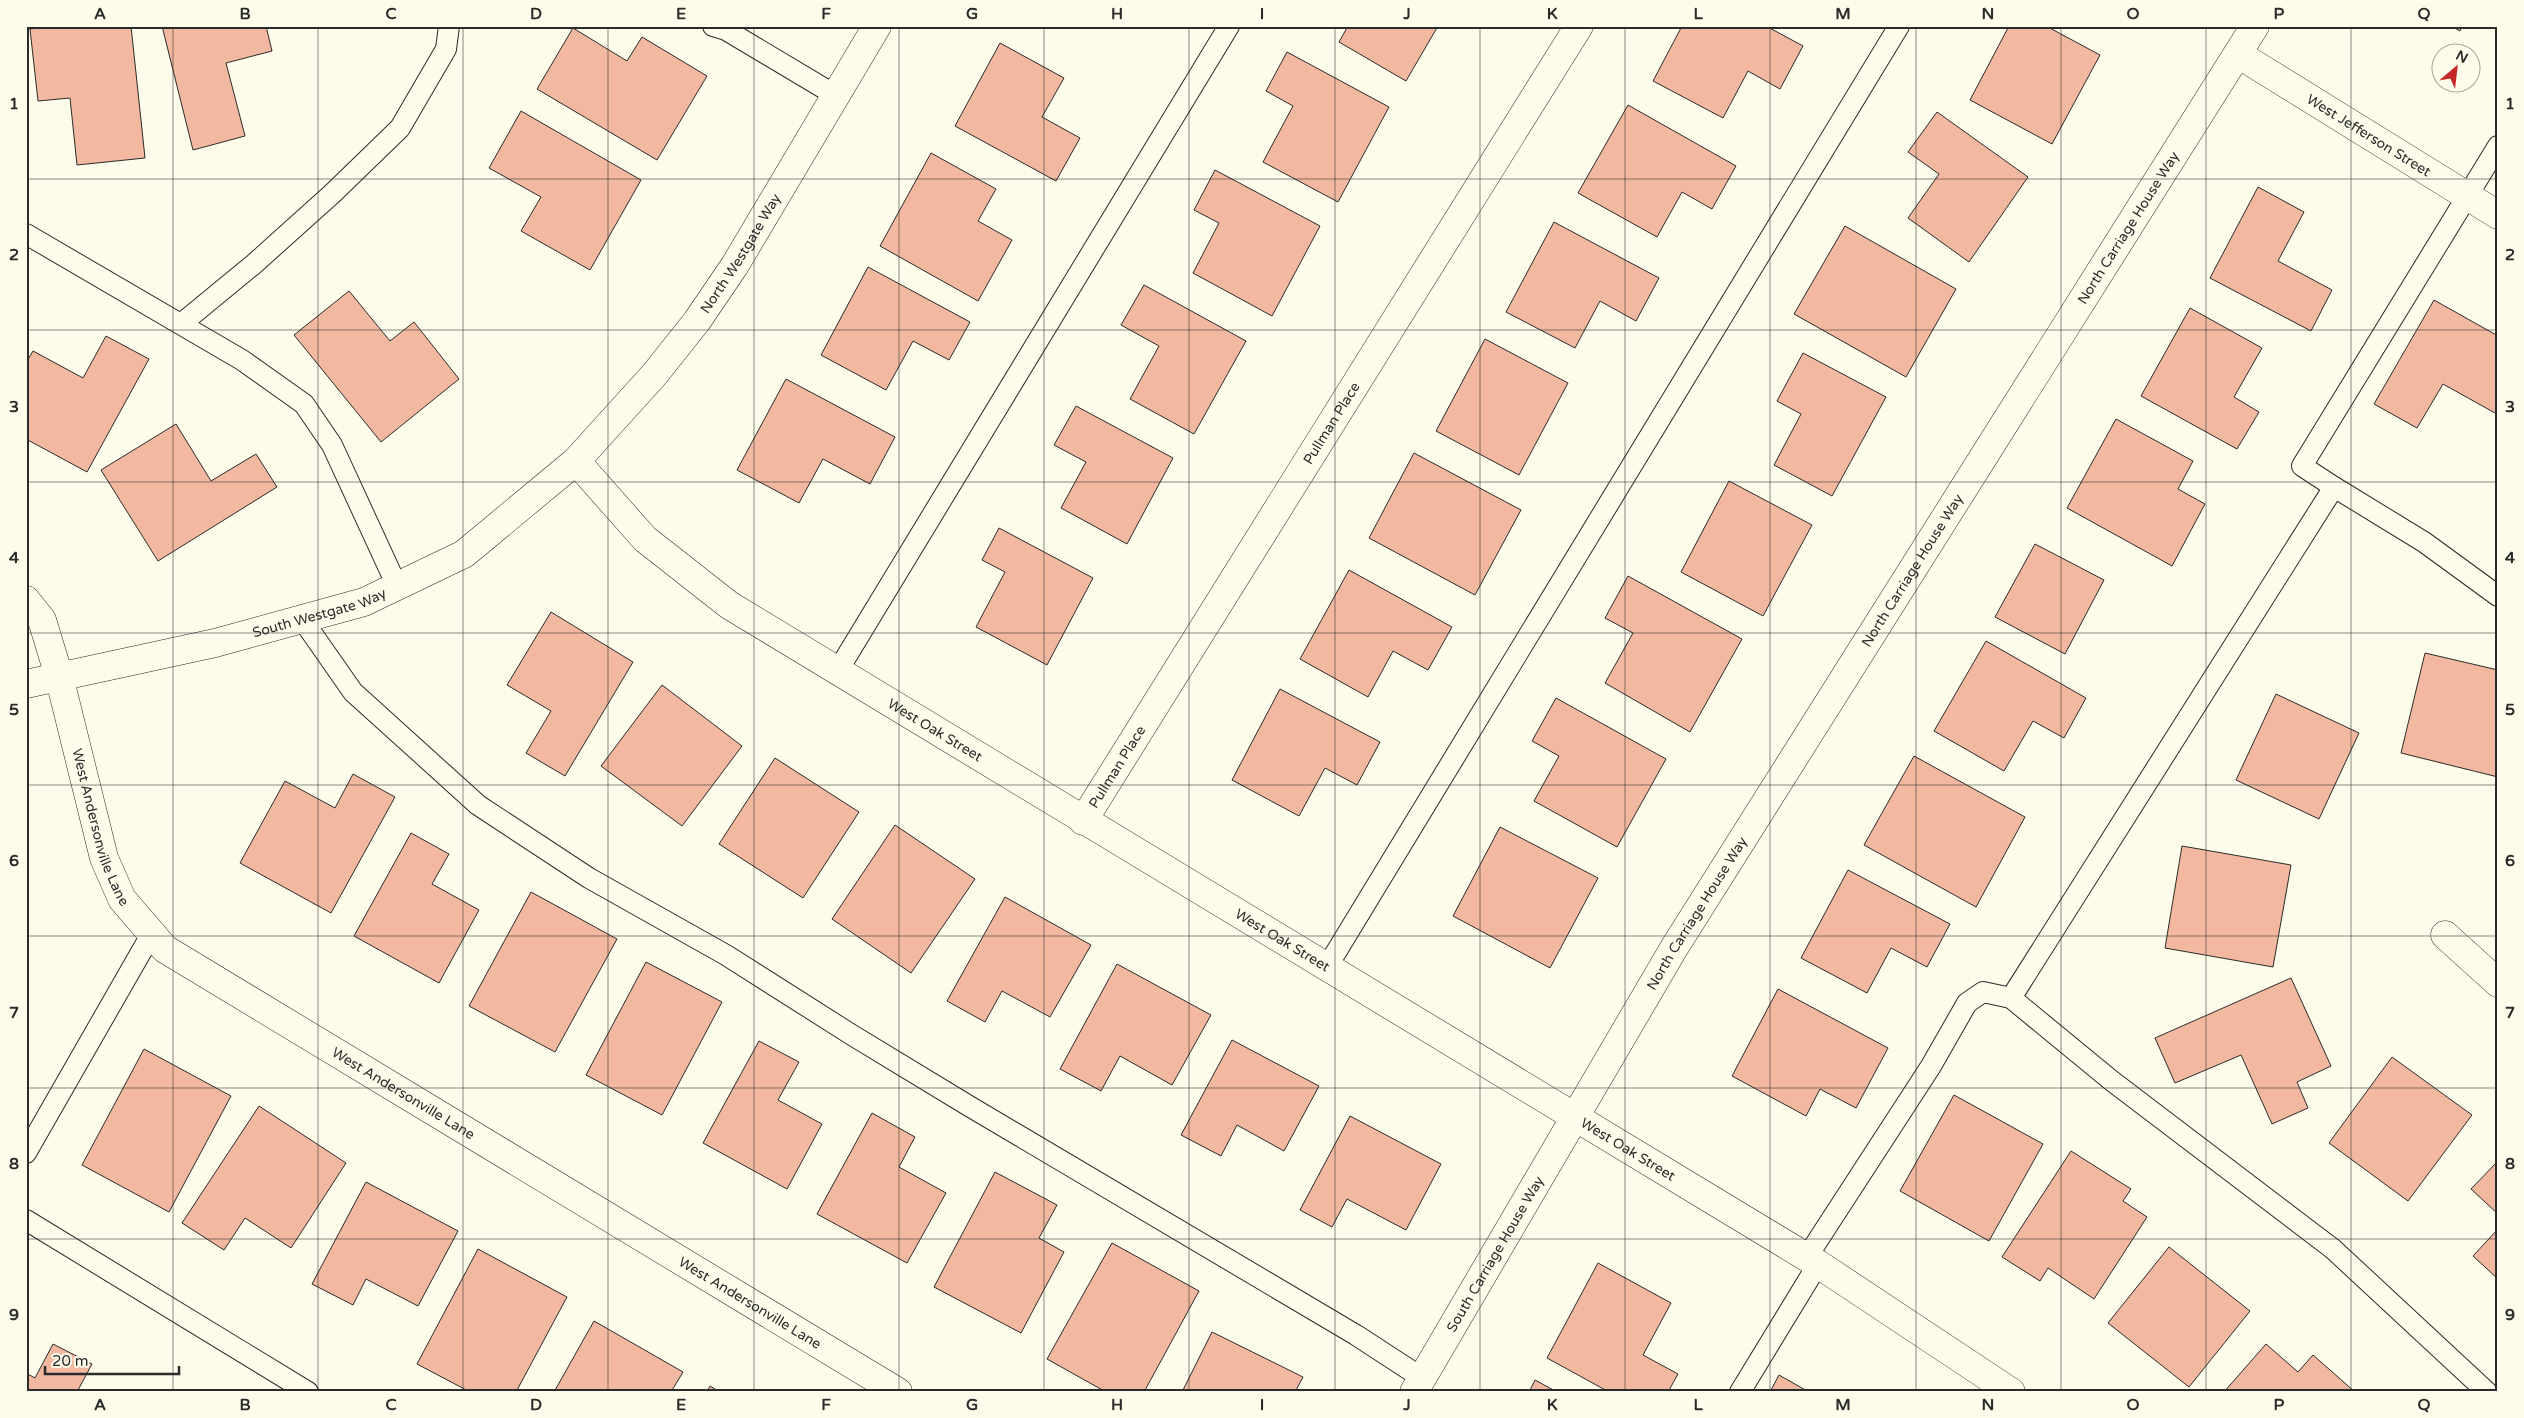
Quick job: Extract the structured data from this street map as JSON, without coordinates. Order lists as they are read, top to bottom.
{
  "streets": {
    "street": [
      "West Jefferson Street",
      "North Carriage House Way",
      "North Westgate Way",
      "Pullman Place",
      "South Westgate Way",
      "West Oak Street",
      "West Andersonville Lane",
      "South Carriage House Way"
    ]
  },
  "crossings": [
    ["West Jefferson Street", "North Carriage House Way"],
    ["North Carriage House Way", "West Oak Street"],
    ["North Carriage House Way", "South Carriage House Way"],
    ["North Westgate Way", "South Westgate Way"],
    ["North Westgate Way", "West Oak Street"],
    ["Pullman Place", "West Oak Street"],
    ["South Westgate Way", "West Oak Street"],
    ["South Westgate Way", "West Andersonville Lane"],
    ["West Oak Street", "South Carriage House Way"]
  ],
  "scale_bar": "20 m",
  "north": "top right",
  "grid": {
    "columns": [
      "A",
      "B",
      "C",
      "D",
      "E",
      "F",
      "G",
      "H",
      "I",
      "J",
      "K",
      "L",
      "M",
      "N",
      "O",
      "P",
      "Q"
    ],
    "rows": [
      "1",
      "2",
      "3",
      "4",
      "5",
      "6",
      "7",
      "8",
      "9"
    ]
  }
}
